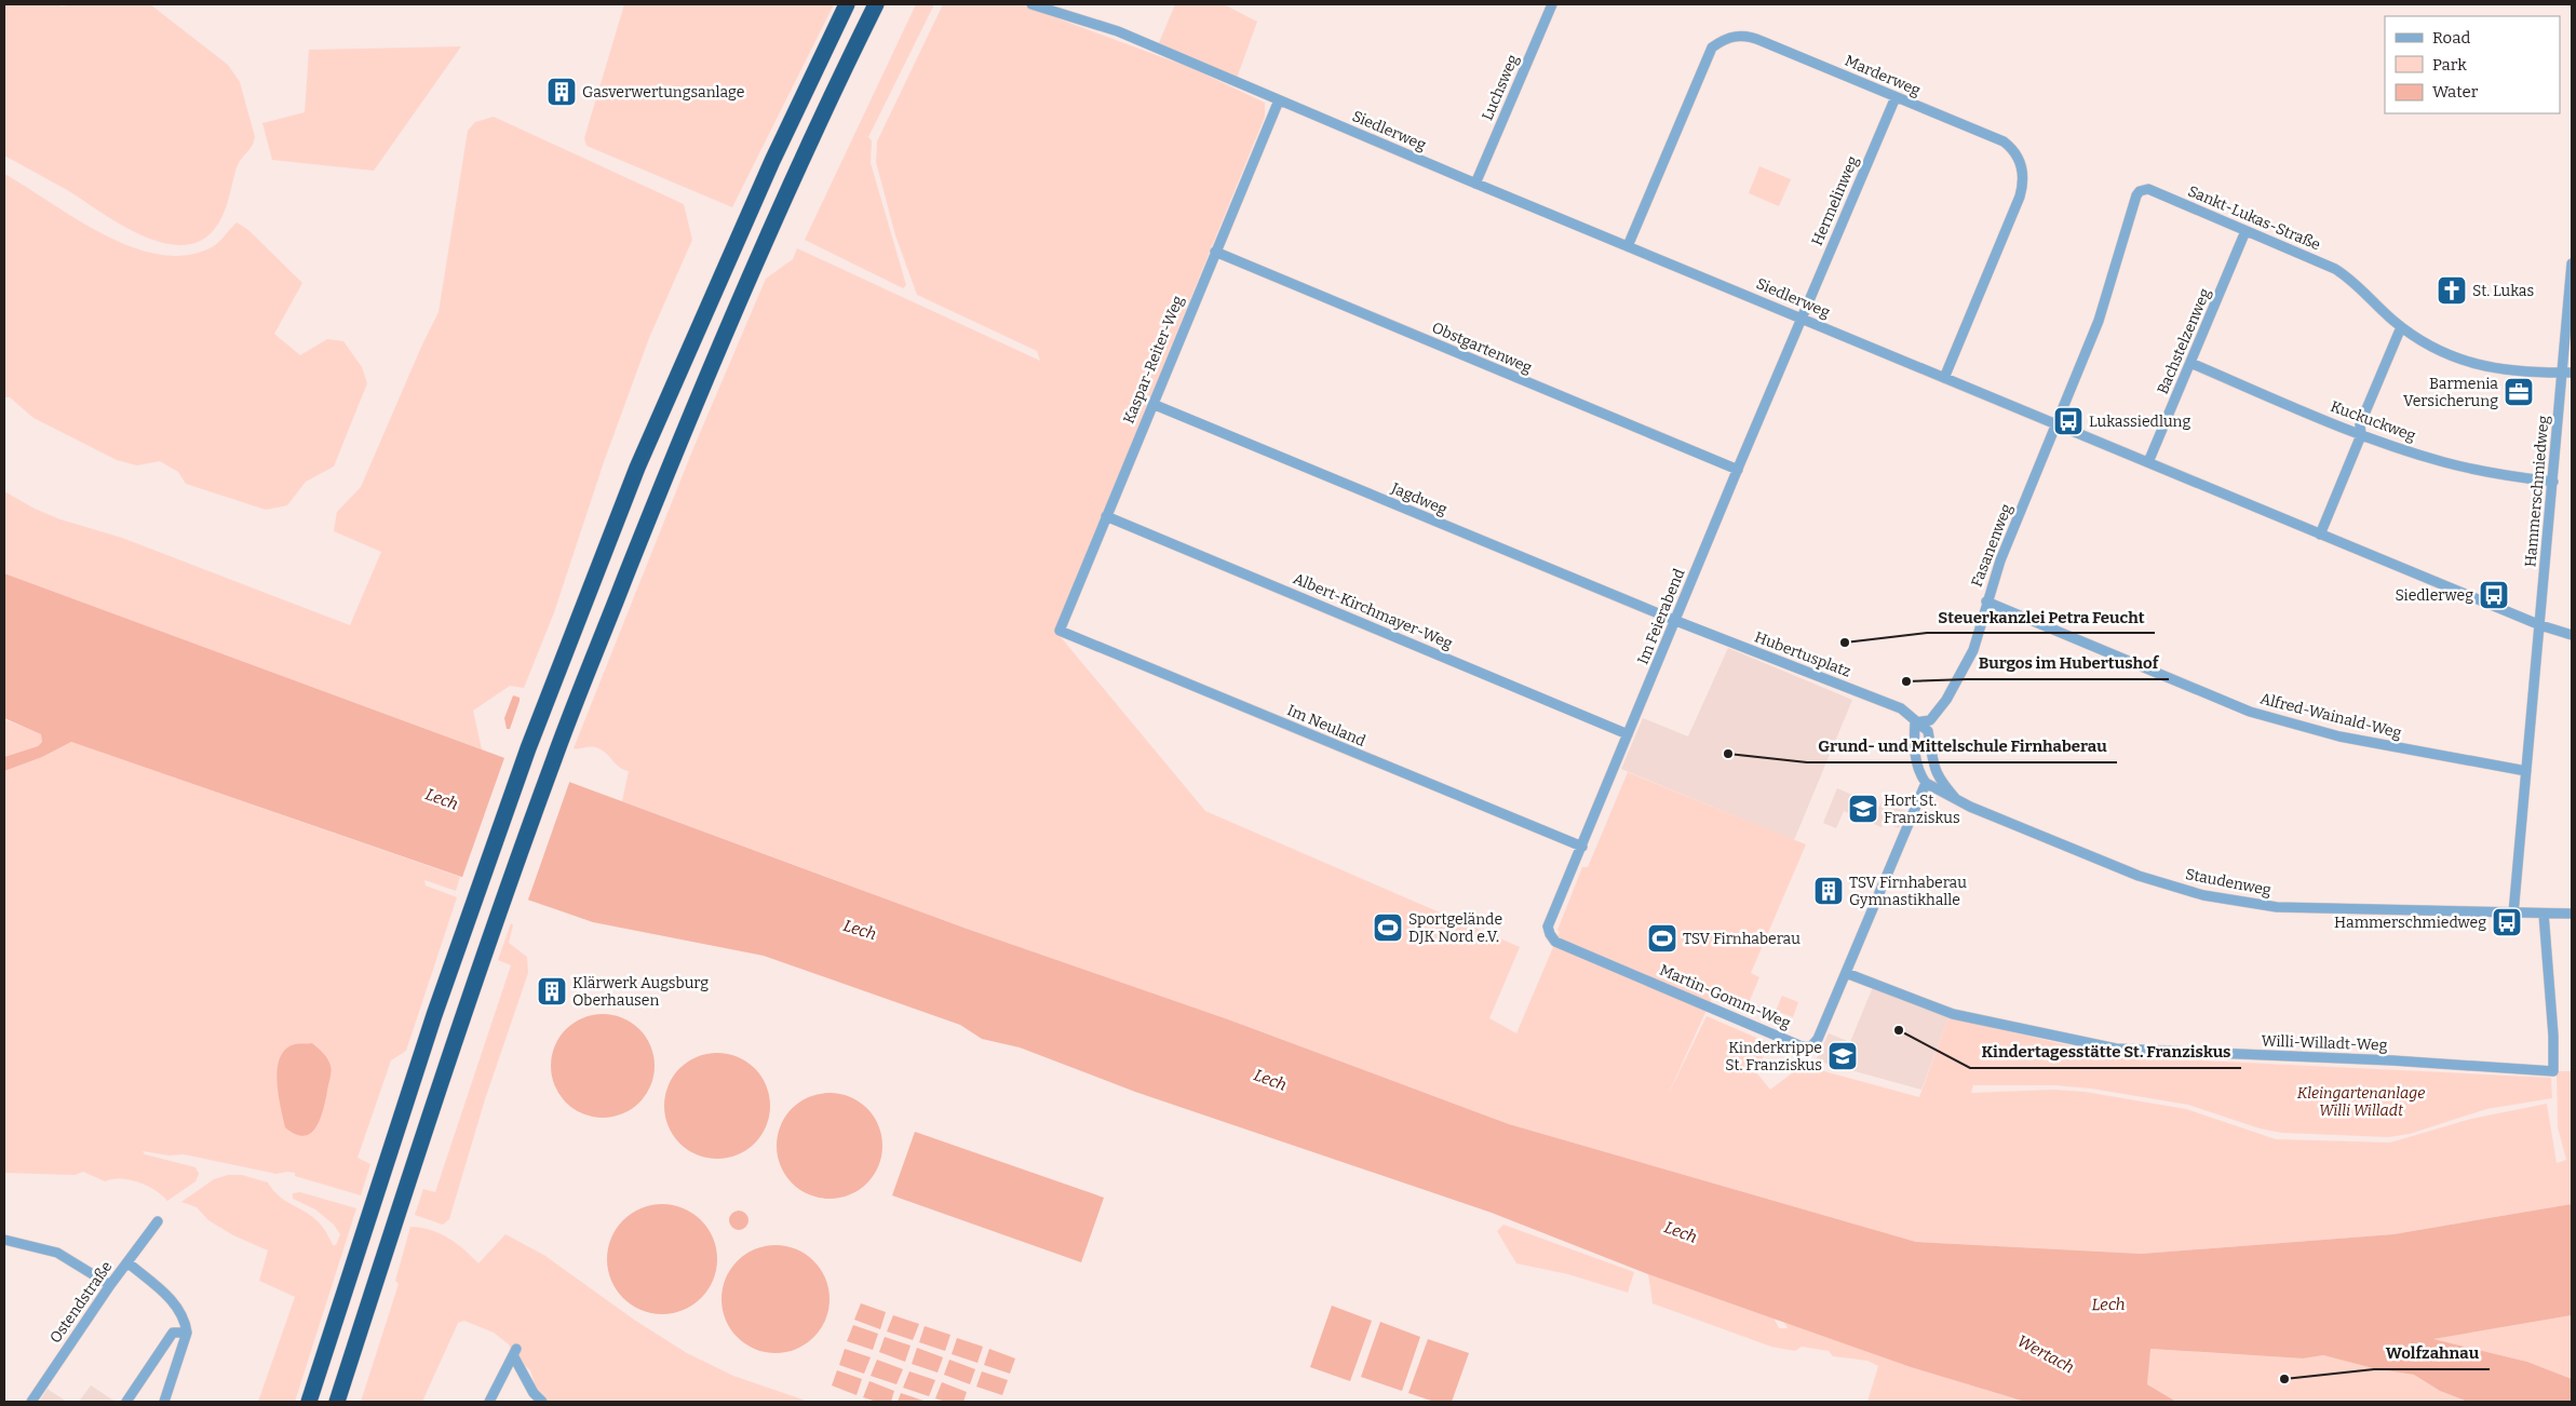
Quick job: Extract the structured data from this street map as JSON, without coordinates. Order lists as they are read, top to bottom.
{
  "streets": {
    "street": [
      "Marderweg",
      "Luchsweg",
      "Siedlerweg",
      "Hermelinweg",
      "Sankt-Lukas-Straße",
      "Bachstelzenweg",
      "Obstgartenweg",
      "Kaspar-Reiter-Weg",
      "Kuckuckweg",
      "Hammerschmiedweg",
      "Jagdweg",
      "Fasanenweg",
      "Albert-Kirchmayer-Weg",
      "Im Feierabend",
      "Hubertusplatz",
      "Alfred-Wainald-Weg",
      "Im Neuland",
      "Staudenweg",
      "Martin-Gomm-Weg",
      "Willi-Willadt-Weg",
      "Ostendstraße"
    ]
  },
  "crossings": [
    ["Marderweg", "Siedlerweg"],
    ["Marderweg", "Hermelinweg"],
    ["Luchsweg", "Siedlerweg"],
    ["Siedlerweg", "Hermelinweg"],
    ["Siedlerweg", "Sankt-Lukas-Straße"],
    ["Siedlerweg", "Bachstelzenweg"],
    ["Siedlerweg", "Kaspar-Reiter-Weg"],
    ["Siedlerweg", "Hammerschmiedweg"],
    ["Siedlerweg", "Fasanenweg"],
    ["Siedlerweg", "Im Feierabend"],
    ["Hermelinweg", "Im Feierabend"],
    ["Sankt-Lukas-Straße", "Bachstelzenweg"],
    ["Sankt-Lukas-Straße", "Hammerschmiedweg"],
    ["Sankt-Lukas-Straße", "Fasanenweg"],
    ["Bachstelzenweg", "Kuckuckweg"],
    ["Obstgartenweg", "Kaspar-Reiter-Weg"],
    ["Obstgartenweg", "Im Feierabend"],
    ["Kaspar-Reiter-Weg", "Jagdweg"],
    ["Kaspar-Reiter-Weg", "Albert-Kirchmayer-Weg"],
    ["Kaspar-Reiter-Weg", "Im Neuland"],
    ["Kuckuckweg", "Hammerschmiedweg"],
    ["Hammerschmiedweg", "Alfred-Wainald-Weg"],
    ["Hammerschmiedweg", "Staudenweg"],
    ["Jagdweg", "Im Feierabend"],
    ["Jagdweg", "Hubertusplatz"],
    ["Fasanenweg", "Hubertusplatz"],
    ["Fasanenweg", "Alfred-Wainald-Weg"],
    ["Albert-Kirchmayer-Weg", "Im Feierabend"],
    ["Im Feierabend", "Hubertusplatz"],
    ["Im Feierabend", "Im Neuland"],
    ["Im Feierabend", "Martin-Gomm-Weg"],
    ["Staudenweg", "Willi-Willadt-Weg"],
    ["Martin-Gomm-Weg", "Willi-Willadt-Weg"]
  ],
  "water": ["Lech", "Wertach"],
  "parks": ["Kleingartenanlage Willi Willadt"],
  "places": {
    "building": ["Gasverwertungsanlage", "TSV Firnhaberau Gymnastikhalle", "Klärwerk Augsburg Oberhausen"],
    "church": ["St. Lukas"],
    "office": ["Barmenia Versicherung"],
    "bus stop": ["Lukassiedlung", "Siedlerweg", "Hammerschmiedweg"],
    "other": [
      "Steuerkanzlei Petra Feucht",
      "Burgos im Hubertushof",
      "Grund- und Mittelschule Firnhaberau",
      "Kindertagesstätte St. Franziskus",
      "Wolfzahnau"
    ],
    "school or university": ["Hort St. Franziskus", "Kinderkrippe St. Franziskus"],
    "sports": ["Sportgelände DJK Nord e.V.", "TSV Firnhaberau"]
  },
  "legend": ["Road", "Park", "Water"]
}
